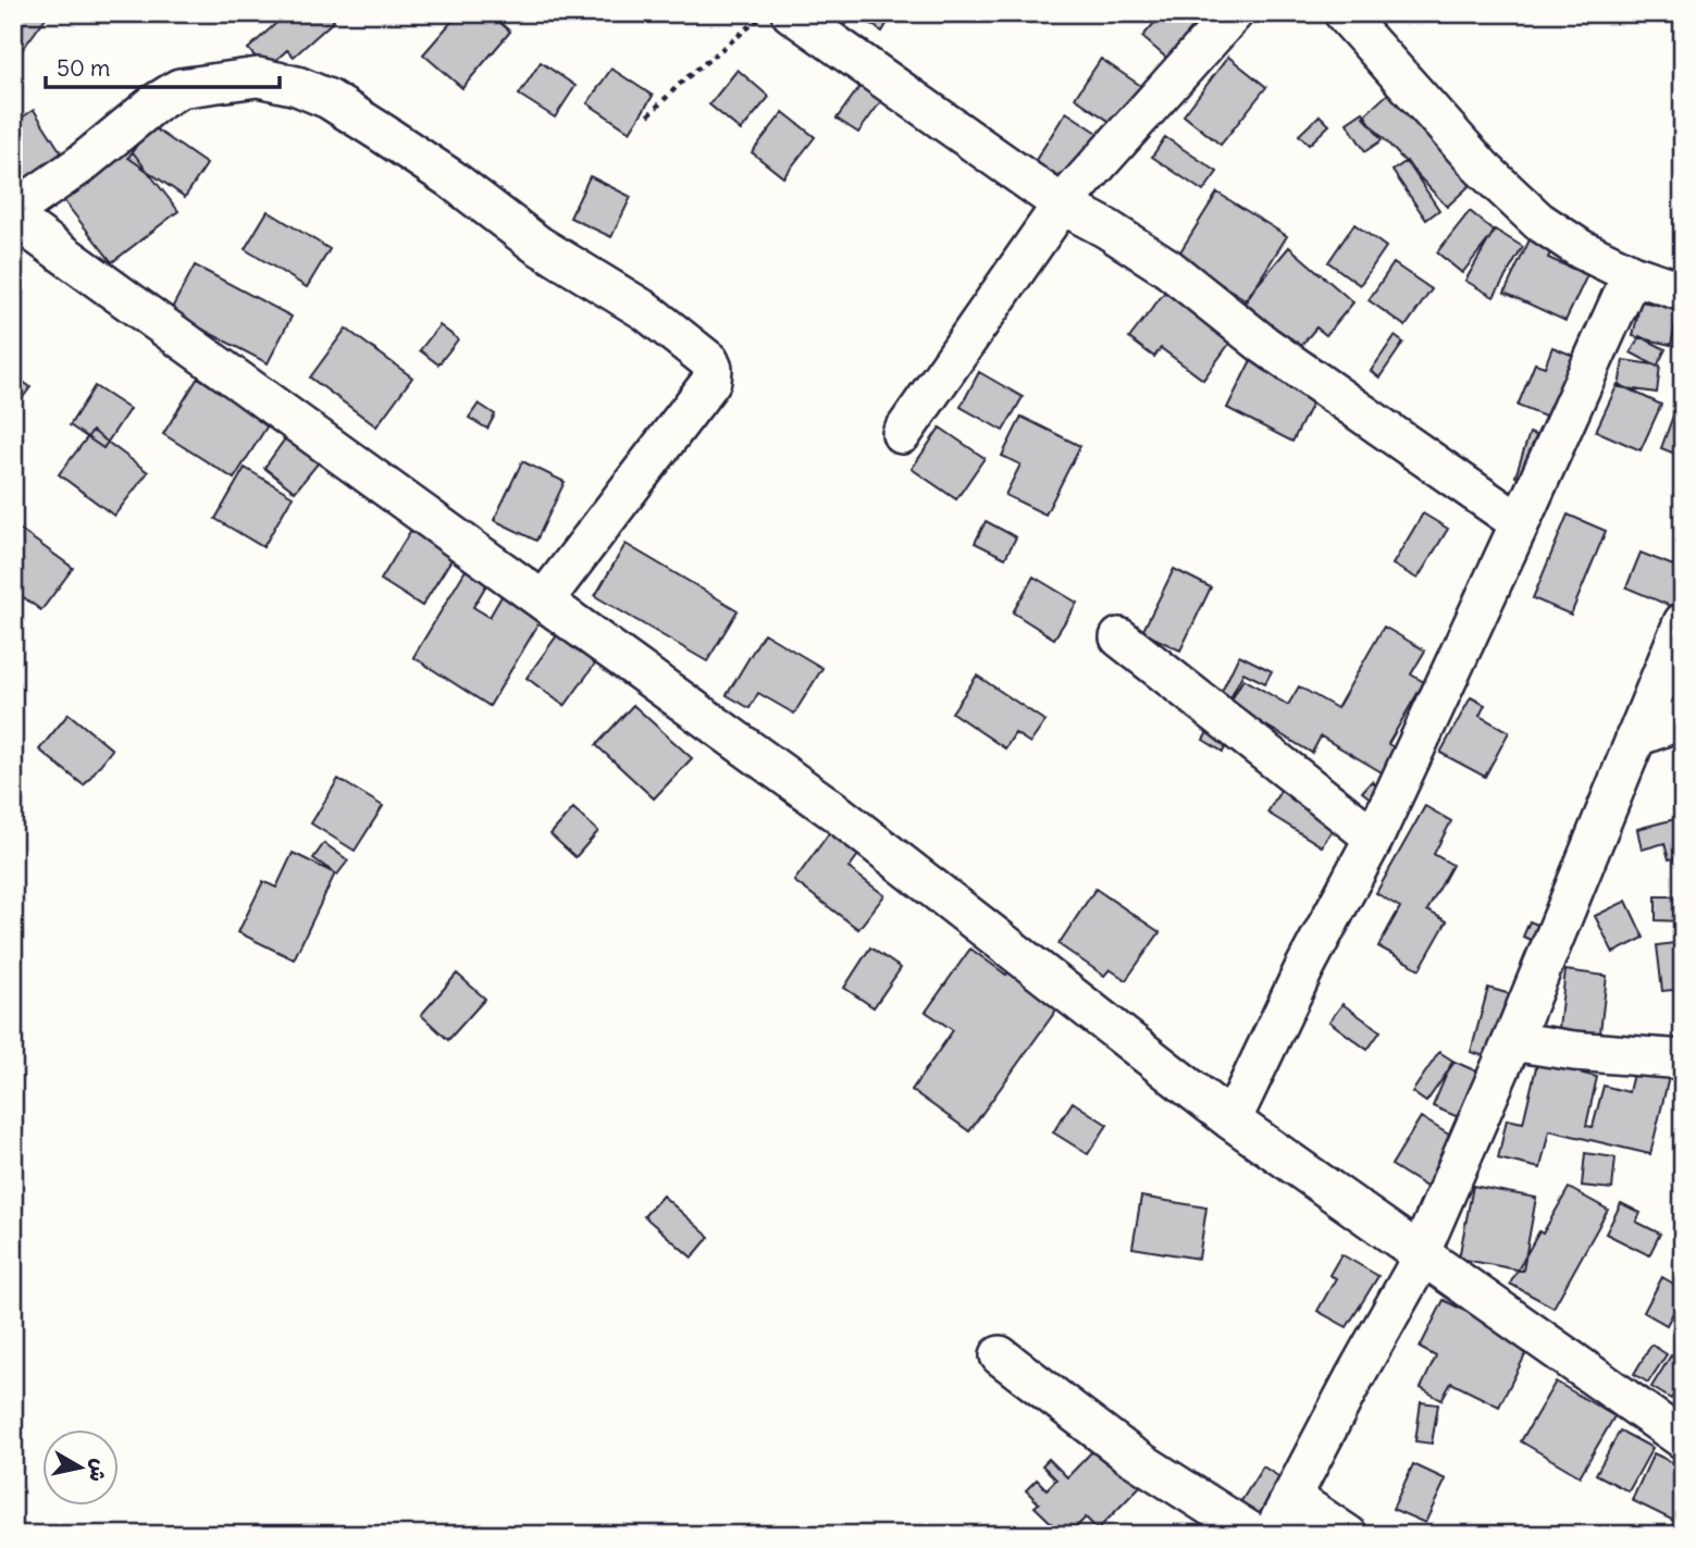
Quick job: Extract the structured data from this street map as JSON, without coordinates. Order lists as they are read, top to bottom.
{
  "scale_bar": "50 m",
  "north": "right"
}
